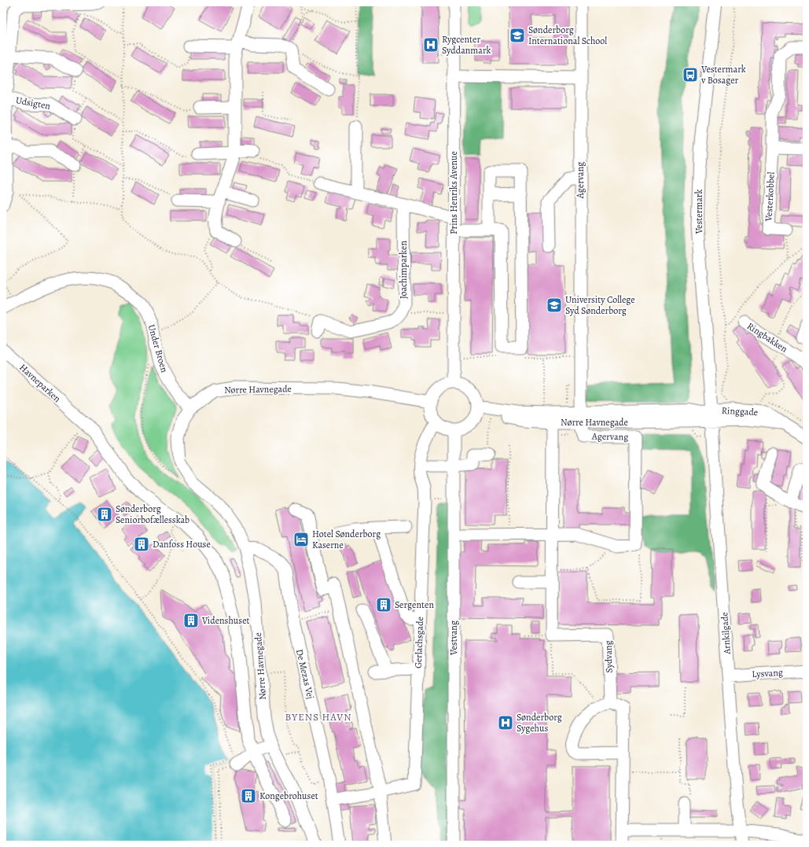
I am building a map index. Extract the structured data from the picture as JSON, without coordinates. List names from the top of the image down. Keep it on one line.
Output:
{"streets":{"street":["Udsigten","Agervang","Prins Henriks Avenue","Vesterkobbel","Vestermark","Joachimparken","Ringbakken","Under Broen","Havneparken","Nørre Havnegade","Ringgade","Arnkilgade","Vestvang","Gerlachsgade","Sydvang","Lysvang","De Mezas Vej"]},"crossings":[["Agervang","Nørre Havnegade"],["Prins Henriks Avenue","Nørre Havnegade"],["Prins Henriks Avenue","Vestvang"],["Prins Henriks Avenue","Gerlachsgade"],["Vestermark","Nørre Havnegade"],["Vestermark","Ringgade"],["Vestermark","Arnkilgade"],["Under Broen","Nørre Havnegade"],["Nørre Havnegade","Ringgade"],["Nørre Havnegade","Arnkilgade"],["Nørre Havnegade","Vestvang"],["Nørre Havnegade","Gerlachsgade"],["Nørre Havnegade","De Mezas Vej"],["Ringgade","Arnkilgade"],["Arnkilgade","Lysvang"],["Vestvang","Gerlachsgade"],["Gerlachsgade","De Mezas Vej"]],"districts":["BYENS HAVN"],"places":{"school or university":["Sønderborg International School","University College Syd Sønderborg"],"hospital":["Rygcenter Syddanmark","Sønderborg Sygehus"],"bus stop":["Vestermark v Bosager"],"building":["Sønderborg Seniorbofællesskab","Danfoss House","Sergenten","Videnshuset","Kongebrohuset"],"hotel":["Hotel Sønderborg Kaserne"]}}
